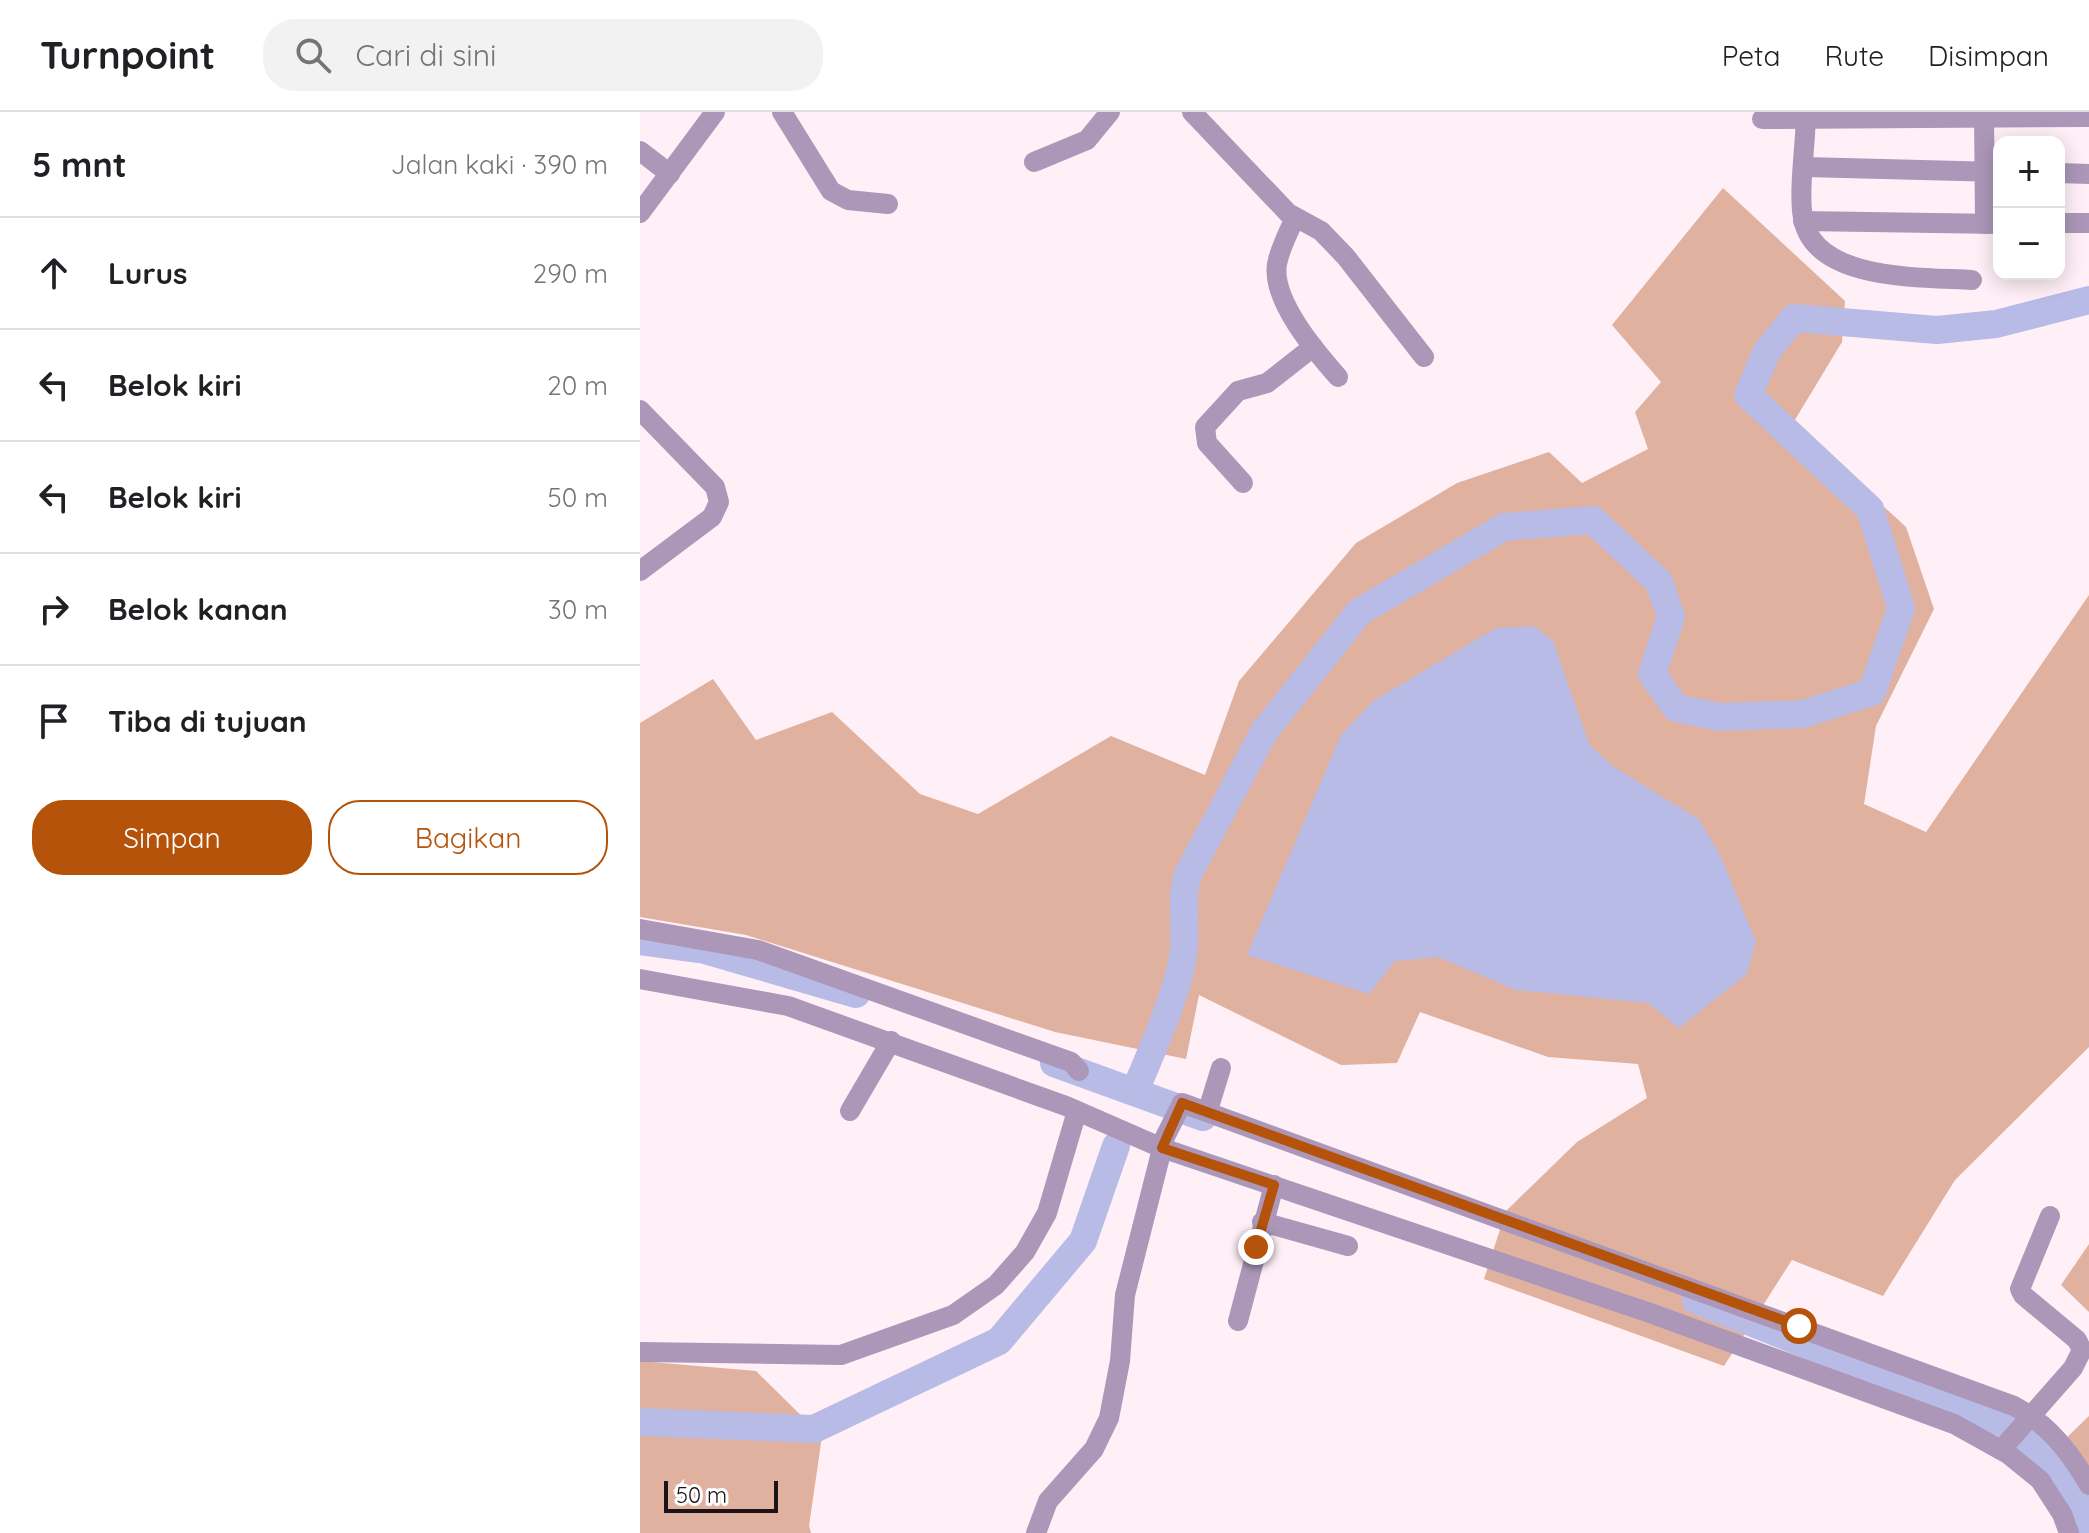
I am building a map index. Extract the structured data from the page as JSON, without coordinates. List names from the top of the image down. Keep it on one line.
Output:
{"scale_bar":"50 m","page":{"header":"Turnpoint","search":"Cari di sini","nav":["Peta","Rute","Disimpan"],"heading":["5 mnt","Jalan kaki · 390 m"],"map_buttons":["+","−"],"list":[["Lurus","290 m"],["Belok kiri","20 m"],["Belok kiri","50 m"],["Belok kanan","30 m"],"Tiba di tujuan"],"buttons":["Simpan","Bagikan"],"scale":"50 m"}}
